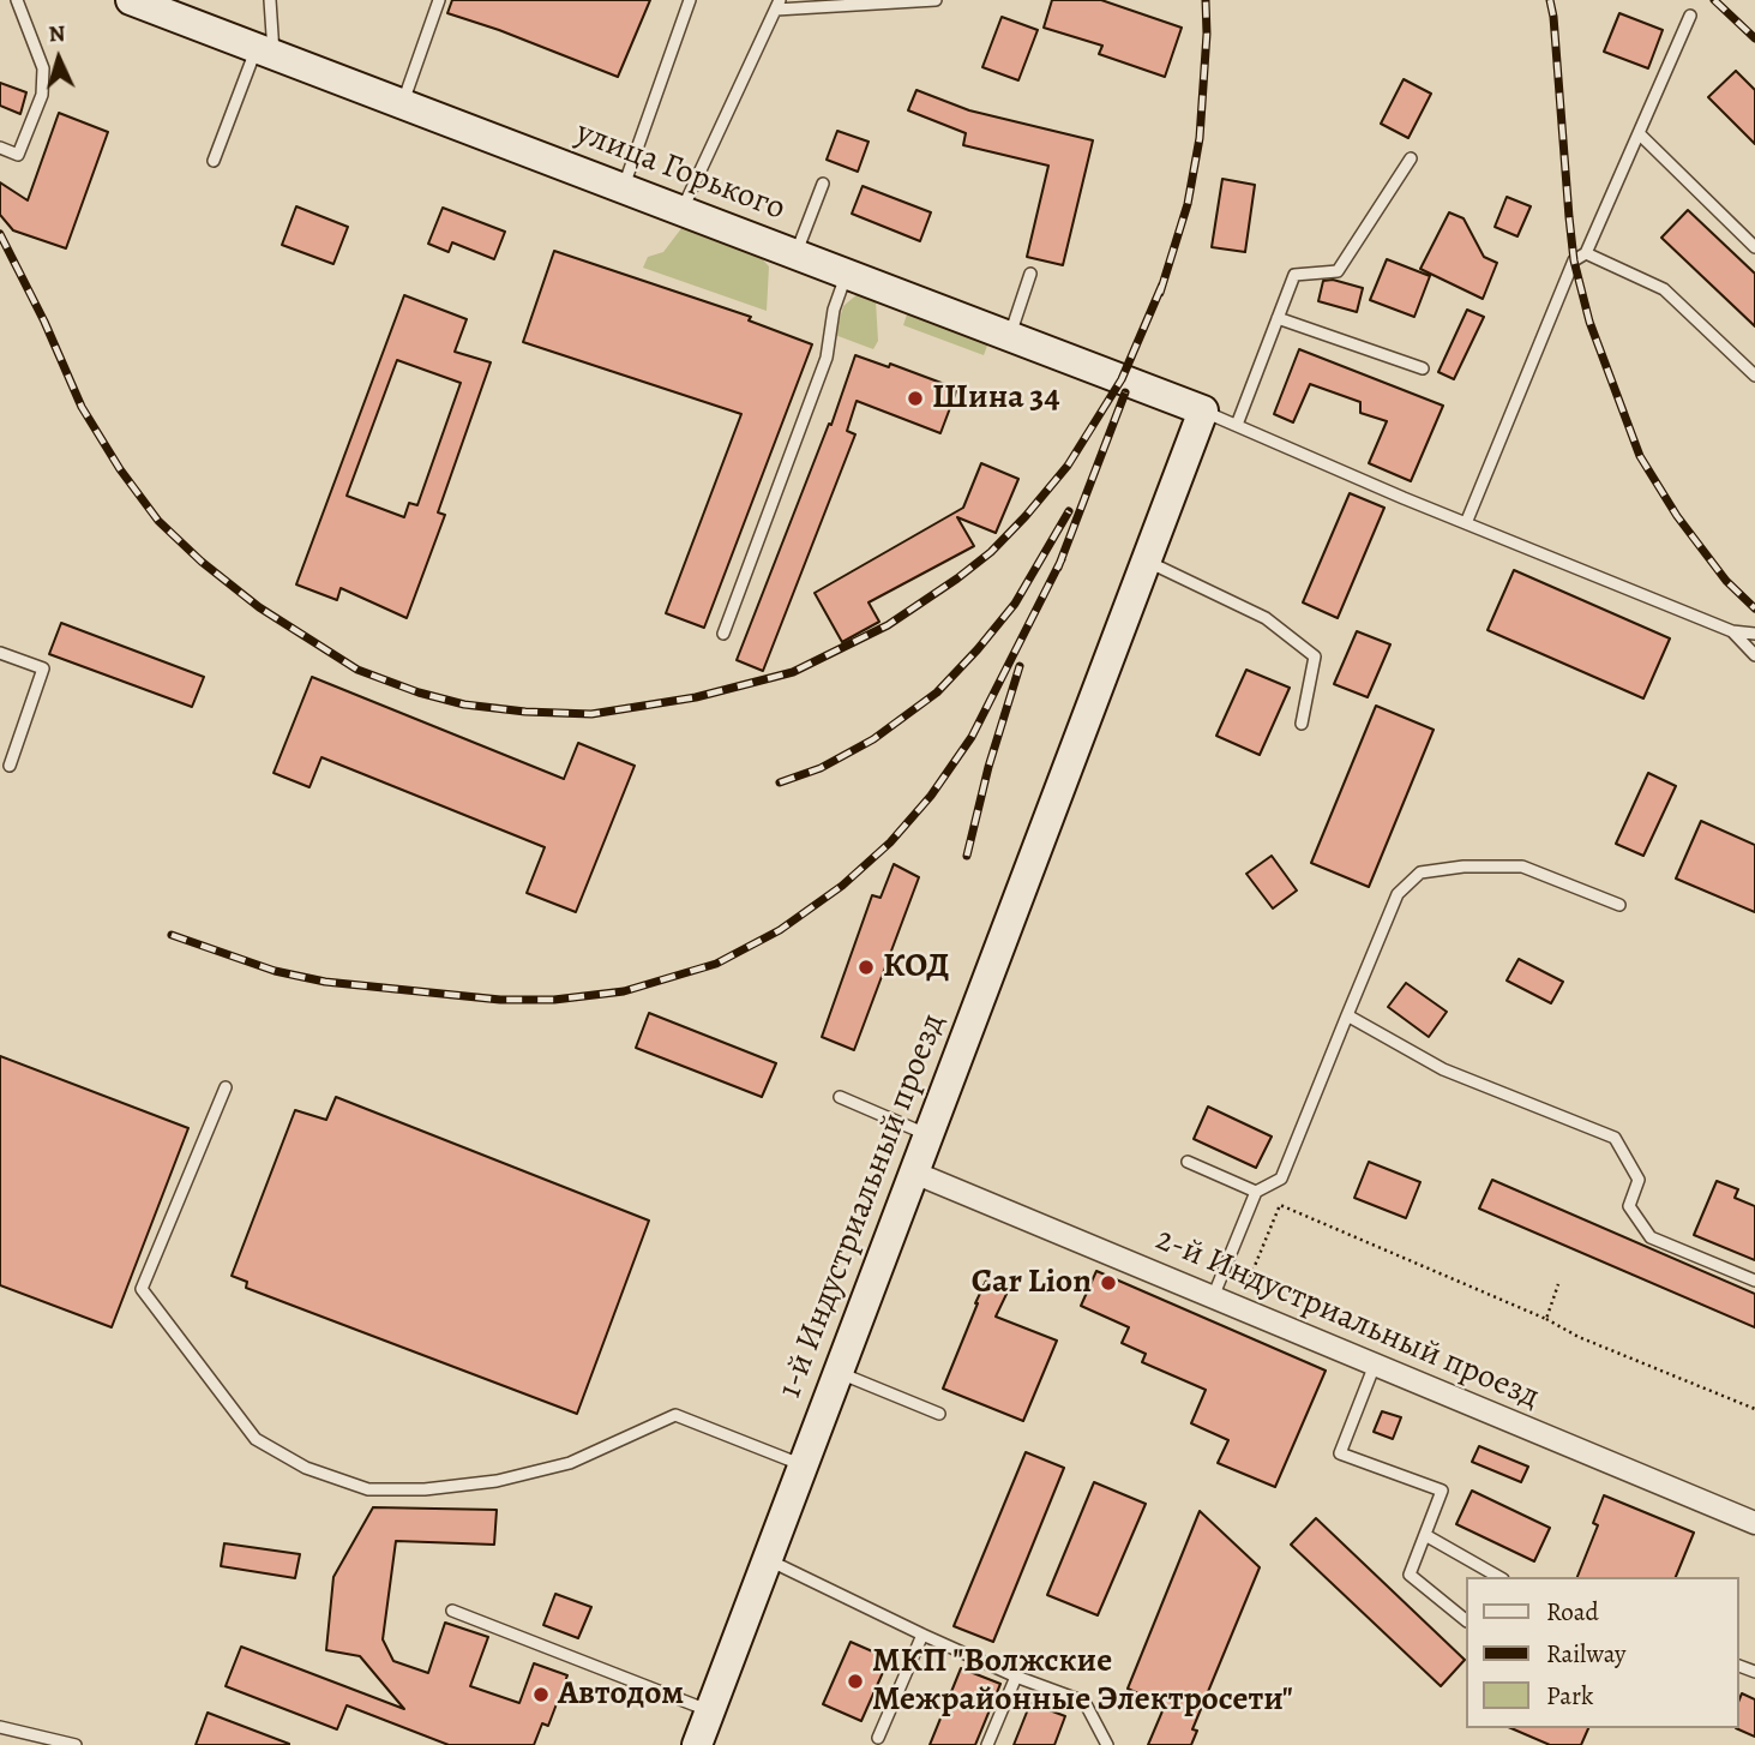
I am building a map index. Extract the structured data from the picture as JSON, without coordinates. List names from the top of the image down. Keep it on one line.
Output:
{"streets":{"street":["улица Горького","1-й Индустриальный проезд","2-й Индустриальный проезд"]},"crossings":[["улица Горького","1-й Индустриальный проезд"],["1-й Индустриальный проезд","2-й Индустриальный проезд"]],"places":["Шина 34","КОД","Car Lion","МКП \"Волжские Межрайонные Электросети\"","Автодом"],"legend":["Road","Railway","Park"],"north":"top"}
